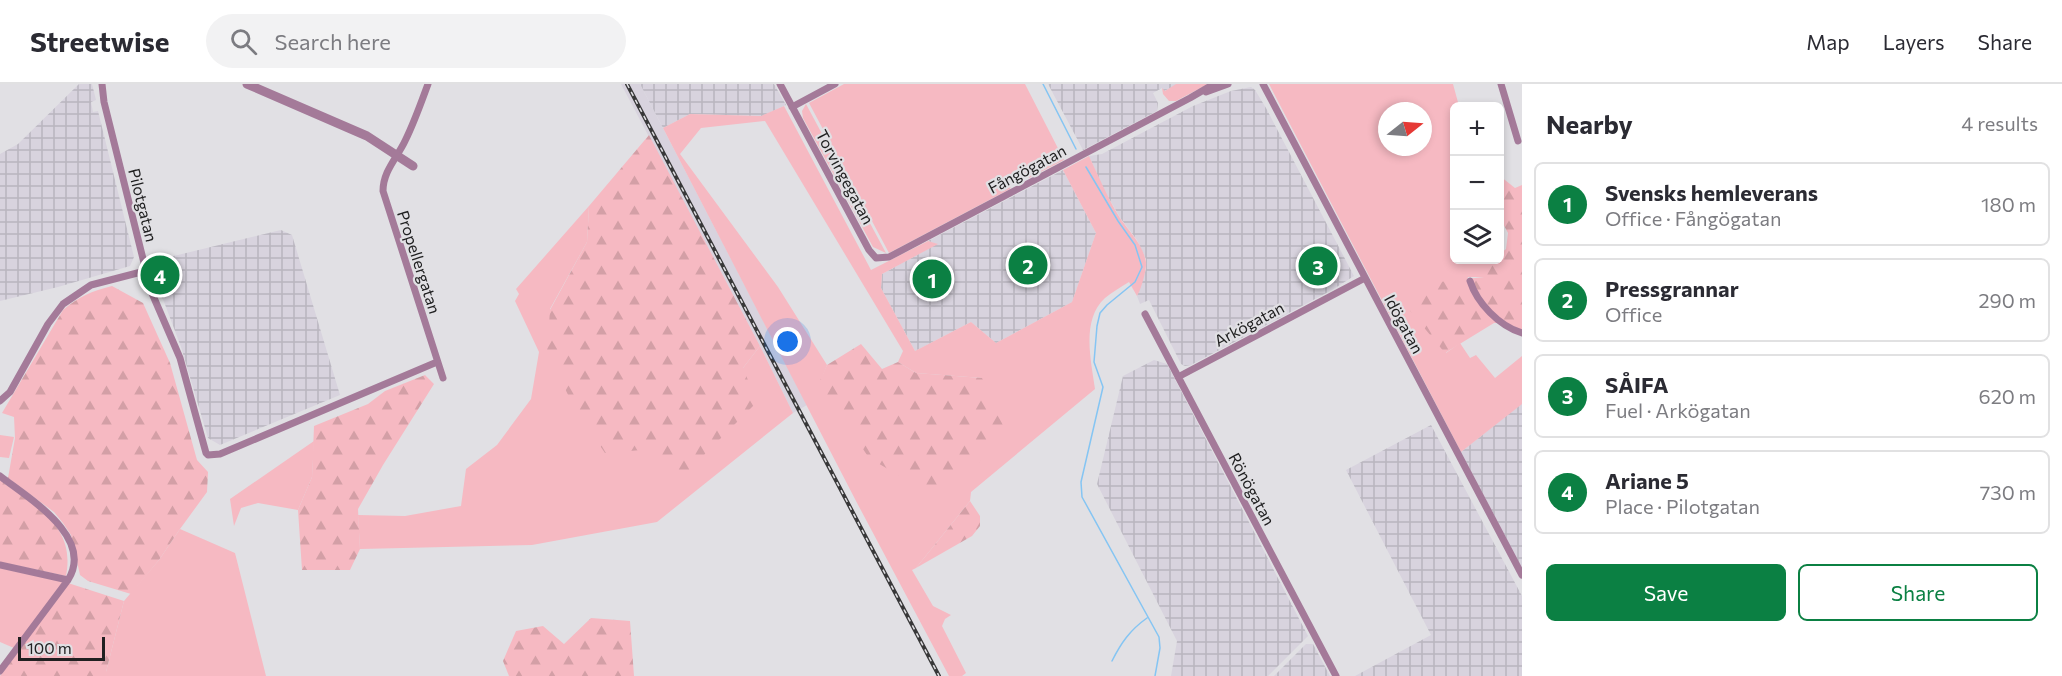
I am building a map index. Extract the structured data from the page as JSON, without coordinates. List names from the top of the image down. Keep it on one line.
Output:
{"streets":{"street":["Fångögatan","Torvingegatan","Pilotgatan","Propellergatan","Arkögatan","Idögatan","Rönögatan"]},"crossings":[["Fångögatan","Torvingegatan"],["Pilotgatan","Propellergatan"],["Arkögatan","Idögatan"],["Arkögatan","Rönögatan"]],"scale_bar":"100 m","north":"right","page":{"header":"Streetwise","search":"Search here","nav":["Map","Layers","Share"],"heading":["Nearby","4 results"],"map_buttons":["+","−"],"list":[{"mark":"1","name":"Svensks hemleverans","note":"Office · Fångögatan","value":"180 m"},{"mark":"2","name":"Pressgrannar","note":"Office","value":"290 m"},{"mark":"3","name":"SÅIFA","note":"Fuel · Arkögatan","value":"620 m"},{"mark":"4","name":"Ariane 5","note":"Place · Pilotgatan","value":"730 m"}],"pins":["2","3","4","1"],"buttons":["Save","Share"],"scale":"100 m"}}
